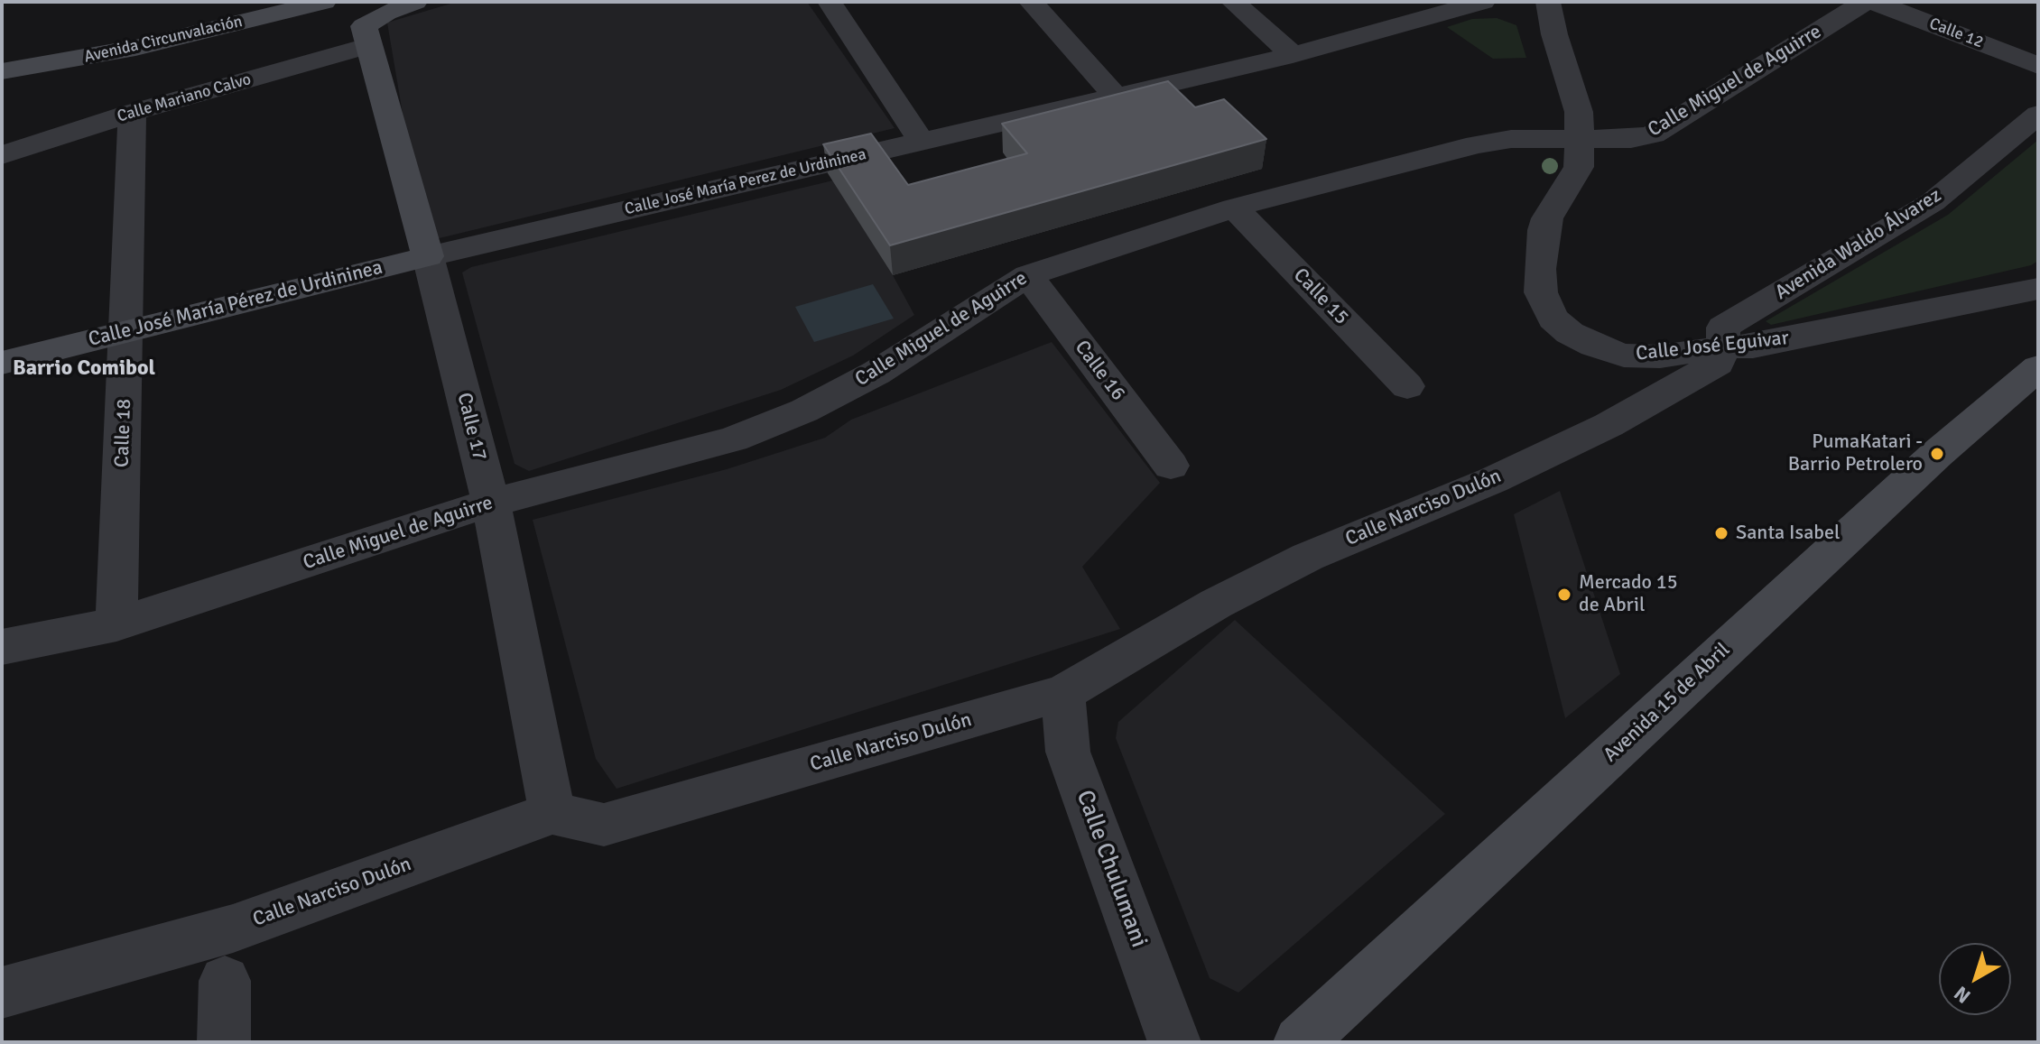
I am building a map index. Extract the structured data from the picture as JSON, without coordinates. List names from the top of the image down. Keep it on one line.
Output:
{"streets":{"main road":["Avenida Circunvalación","Calle José María Pérez de Urdininea","Calle 17","Avenida 15 de Abril"],"street":["Calle 12","Calle Miguel de Aguirre","Calle Mariano Calvo","Calle José María Perez de Urdininea","Avenida Waldo Álvarez","Calle 15","Calle José Eguivar","Calle 16","Calle 18","Calle Narciso Dulón","Calle Chulumani"]},"crossings":[["Calle Miguel de Aguirre","Calle 15"],["Calle Miguel de Aguirre","Calle José Eguivar"],["Calle Miguel de Aguirre","Calle 16"],["Calle Miguel de Aguirre","Calle 17"],["Calle Miguel de Aguirre","Calle 18"],["Calle Mariano Calvo","Calle 17"],["Calle Mariano Calvo","Calle 18"],["Calle José María Perez de Urdininea","Calle José María Pérez de Urdininea"],["Calle José María Perez de Urdininea","Calle 17"],["Avenida Waldo Álvarez","Calle José Eguivar"],["Avenida Waldo Álvarez","Calle Narciso Dulón"],["Calle José María Pérez de Urdininea","Calle 17"],["Calle José María Pérez de Urdininea","Calle 18"],["Calle José Eguivar","Calle Narciso Dulón"],["Calle 17","Calle Narciso Dulón"],["Calle Narciso Dulón","Calle Chulumani"]],"districts":["Barrio Comibol"],"places":["PumaKatari - Barrio Petrolero","Santa Isabel","Mercado 15 de Abril"],"north":"bottom left"}
